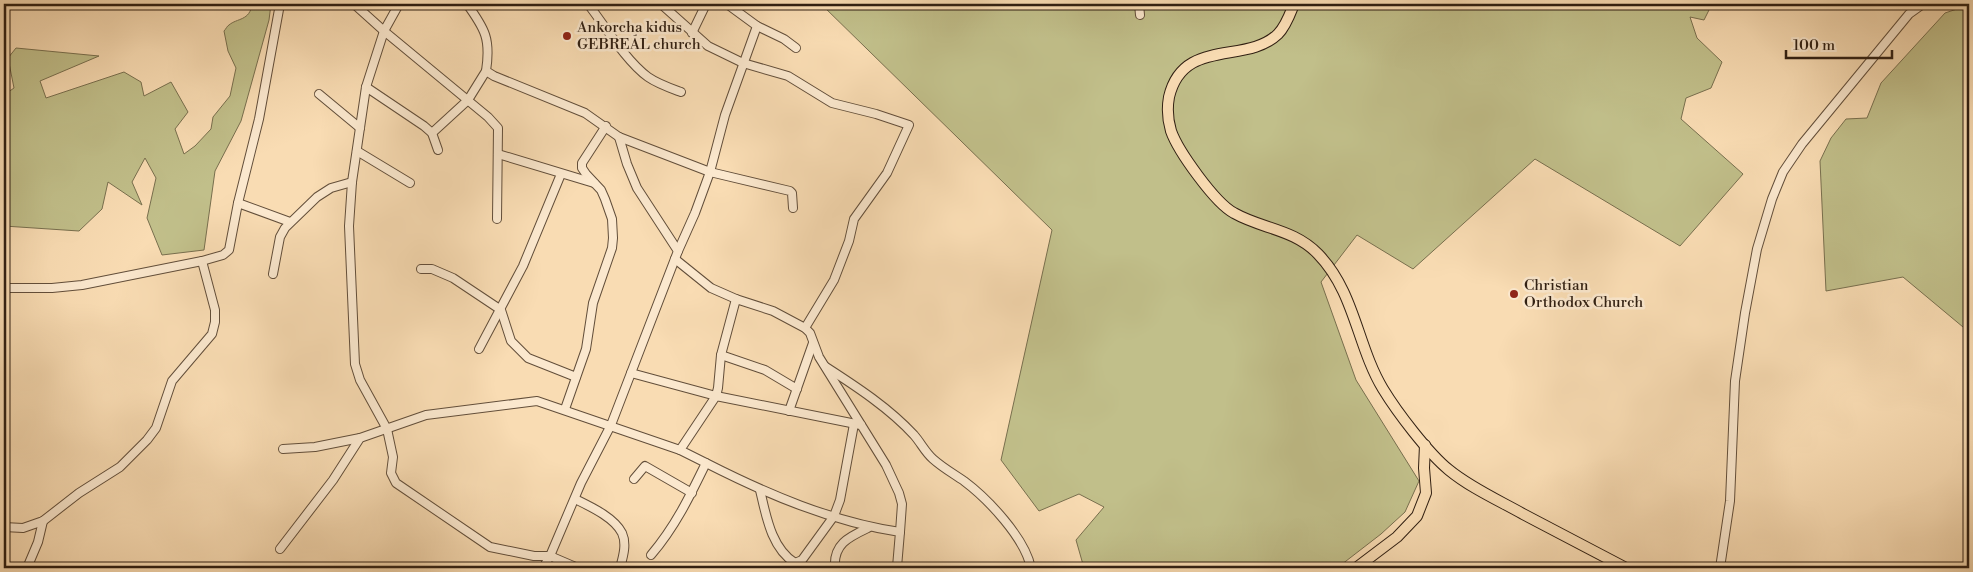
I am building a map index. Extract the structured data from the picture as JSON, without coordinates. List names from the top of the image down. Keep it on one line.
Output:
{"places":["Ankorcha kidus GEBREÁL church","Christian Orthodox Church"],"scale_bar":"100 m"}
